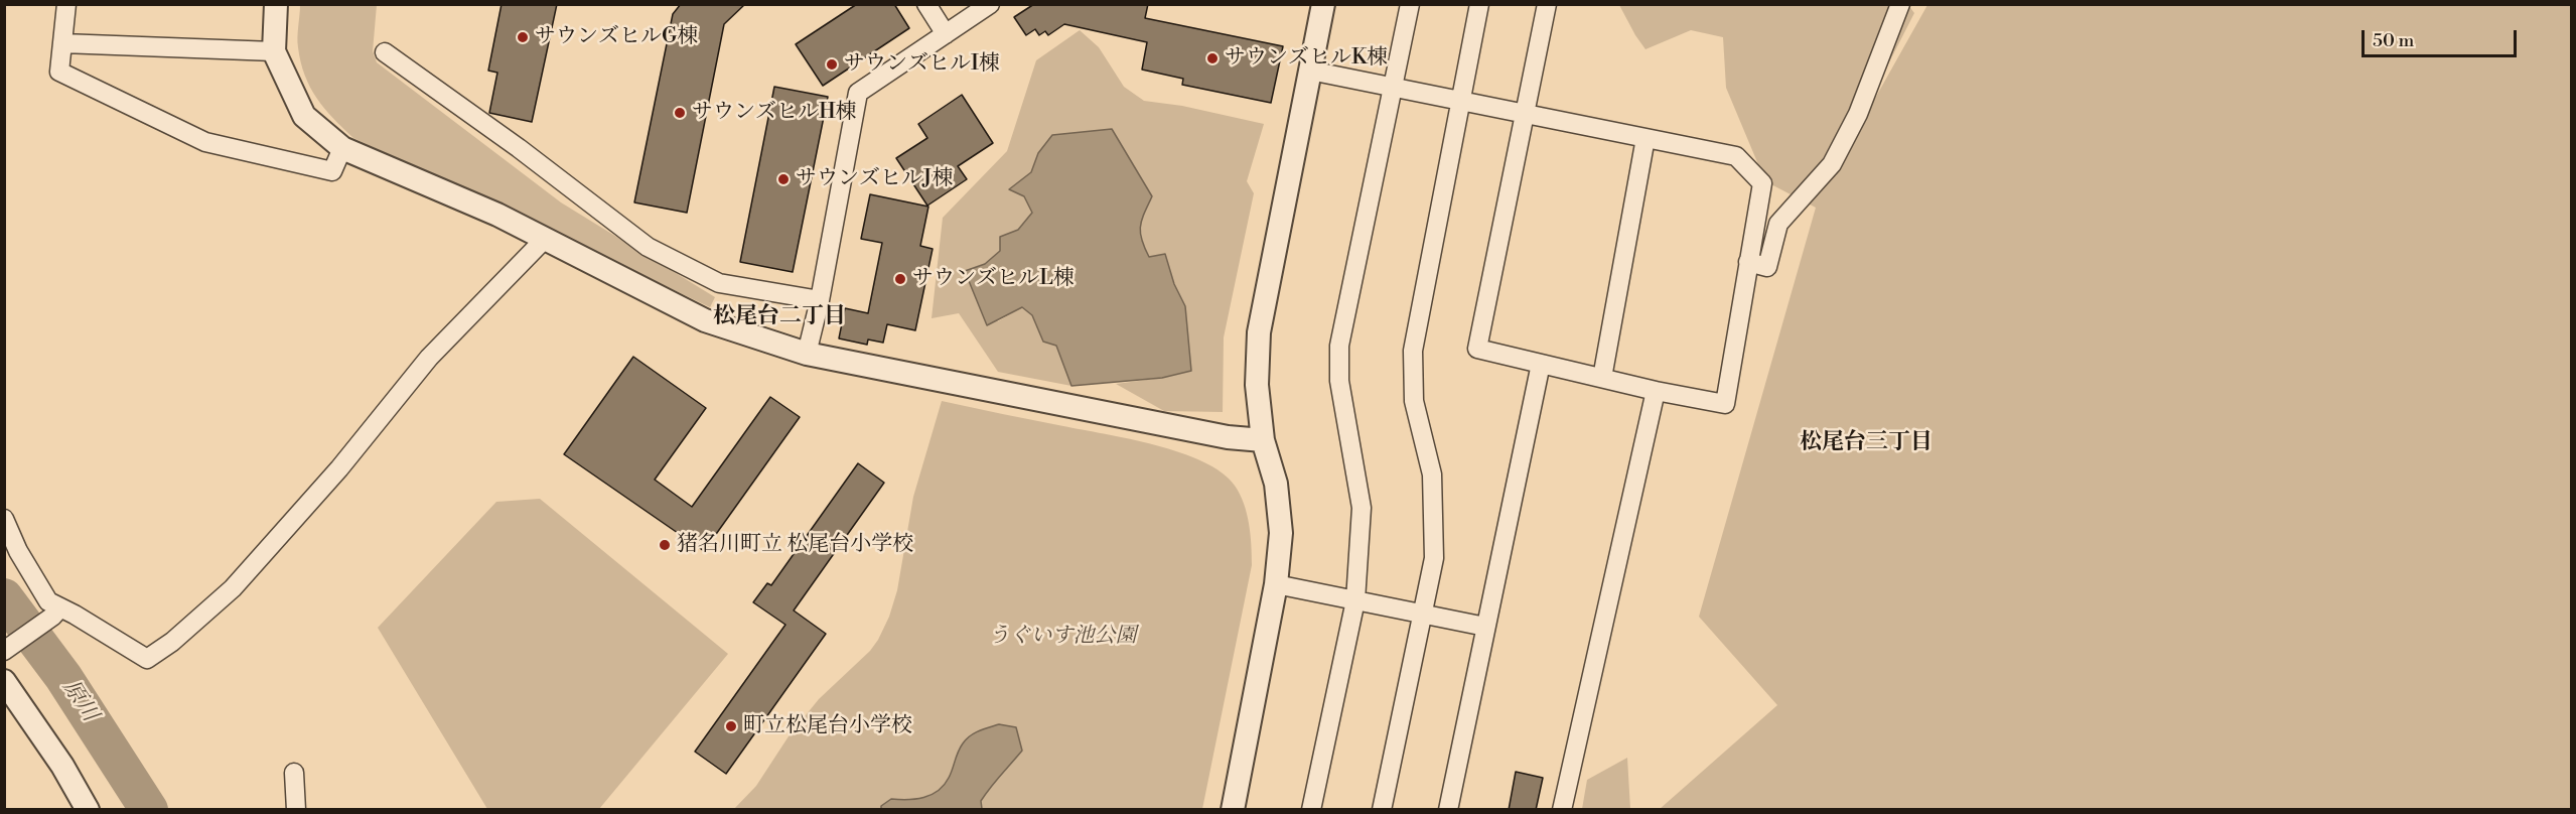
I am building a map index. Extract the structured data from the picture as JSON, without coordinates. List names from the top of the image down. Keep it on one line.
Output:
{"districts":["松尾台二丁目","松尾台三丁目"],"water":["原川"],"parks":["うぐいす池公園"],"places":["サウンズヒルG棟","サウンズヒルK棟","サウンズヒルI棟","サウンズヒルH棟","サウンズヒルJ棟","サウンズヒルL棟","猪名川町立 松尾台小学校","町立松尾台小学校"],"scale_bar":"50 m"}
